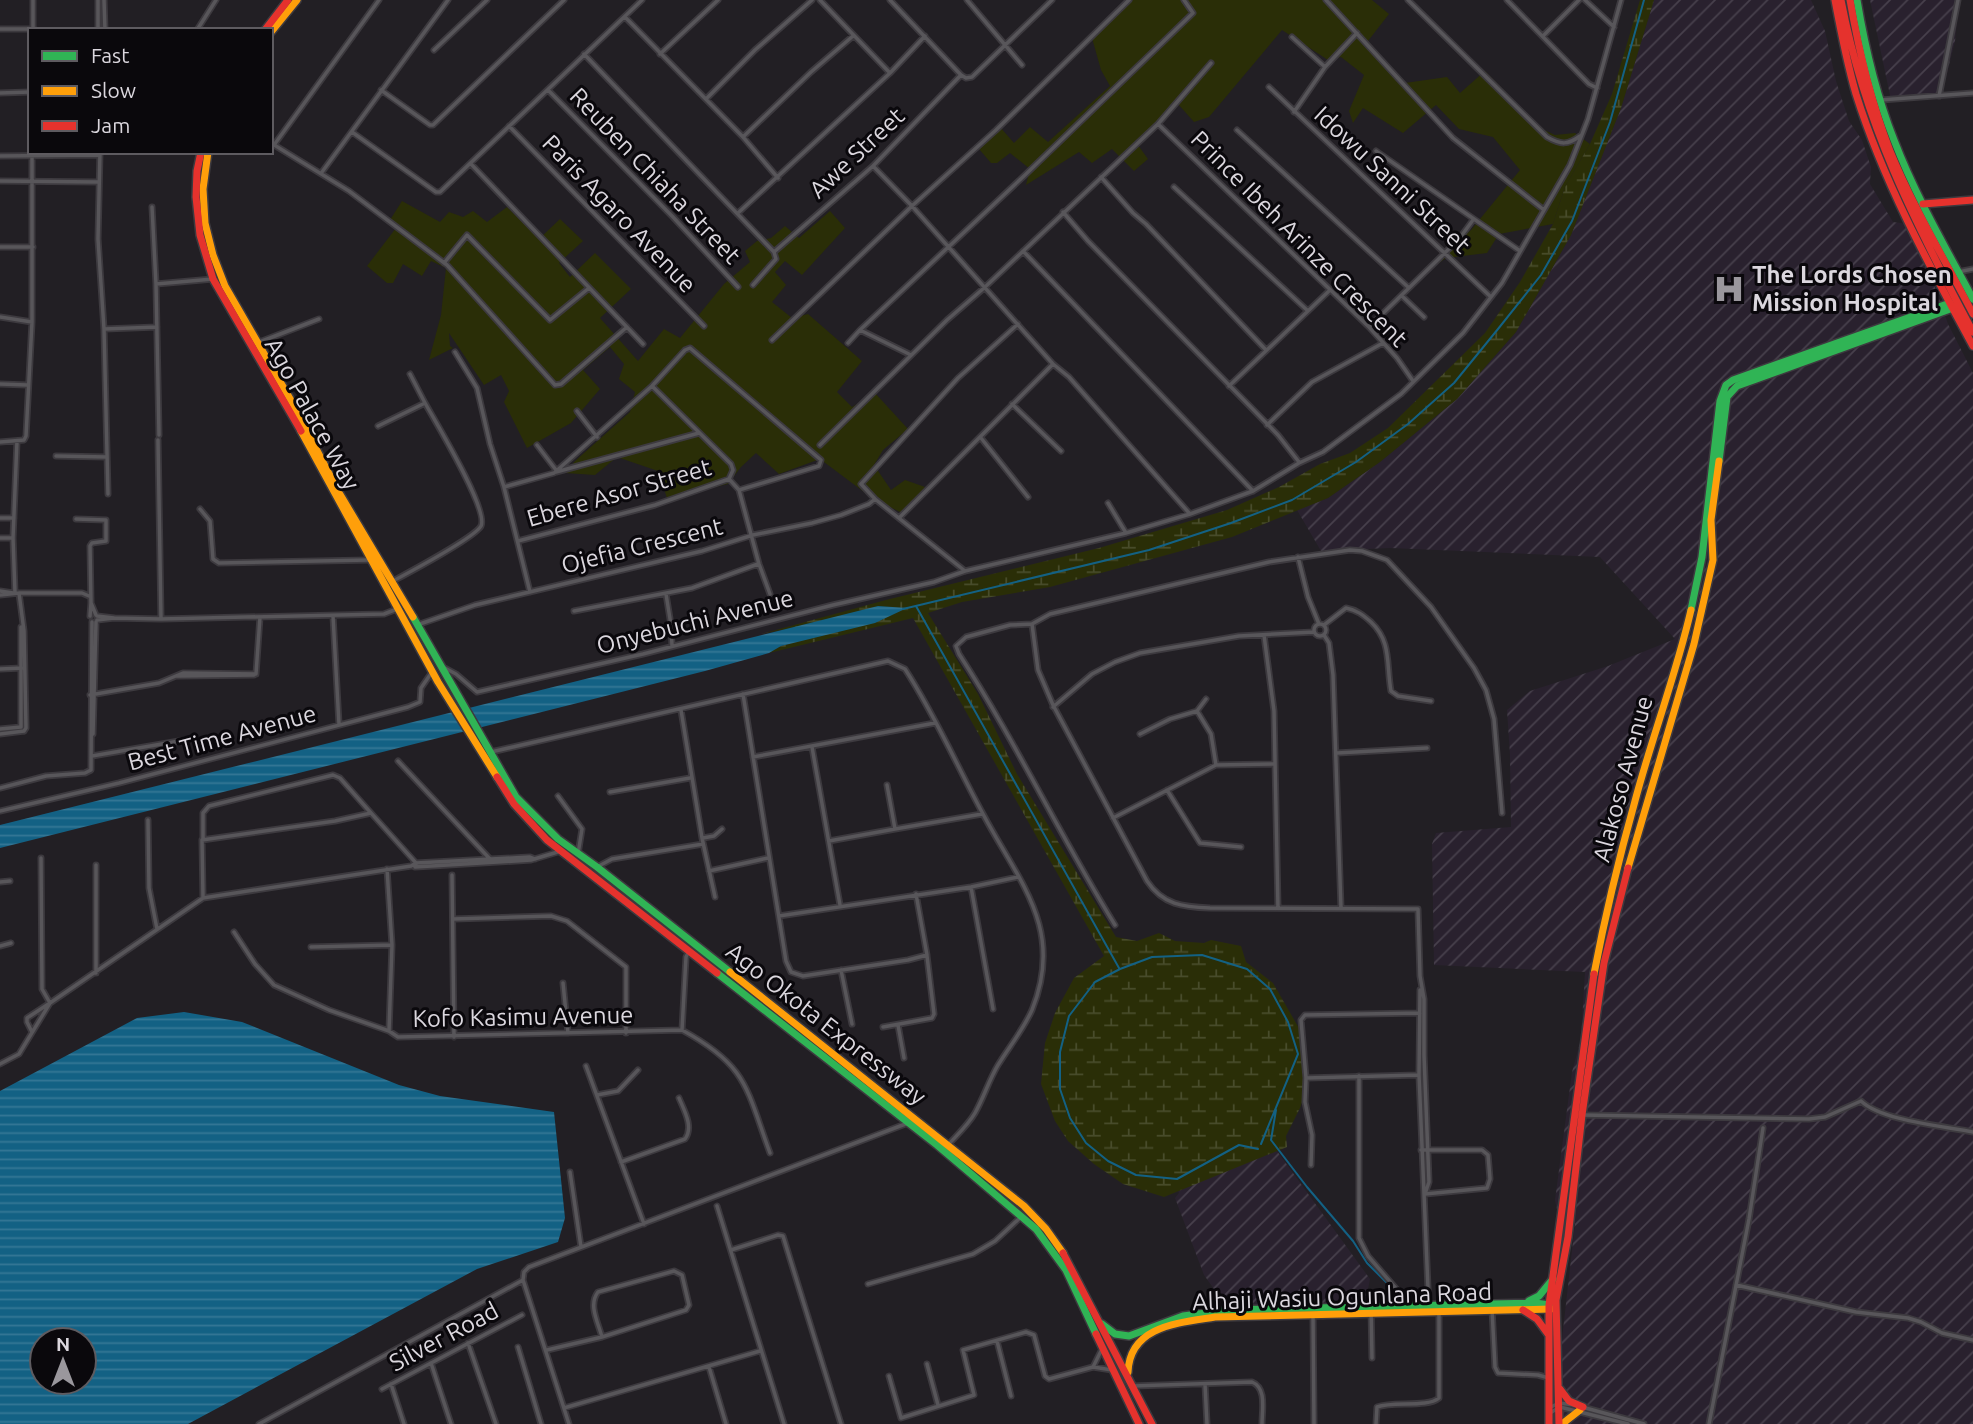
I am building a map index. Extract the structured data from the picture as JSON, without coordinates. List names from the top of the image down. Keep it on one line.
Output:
{"streets":{"main road":["Ago Palace Way","Alakoso Avenue","Ago Okota Expressway","Alhaji Wasiu Ogunlana Road"],"street":["Awe Street","Reuben Chiaha Street","Idowu Sanni Street","Paris Agaro Avenue","Prince Ibeh Arinze Crescent","Ebere Asor Street","Ojefia Crescent","Onyebuchi Avenue","Best Time Avenue","Kofo Kasimu Avenue","Silver Road"]},"crossings":[["Idowu Sanni Street","Onyebuchi Avenue"],["Prince Ibeh Arinze Crescent","Onyebuchi Avenue"],["Ago Palace Way","Ojefia Crescent"],["Ago Palace Way","Onyebuchi Avenue"],["Ago Palace Way","Best Time Avenue"],["Ago Palace Way","Ago Okota Expressway"],["Alakoso Avenue","Alhaji Wasiu Ogunlana Road"],["Ago Okota Expressway","Alhaji Wasiu Ogunlana Road"]],"places":{"hospital":["The Lords Chosen Mission Hospital"]},"legend":["Fast","Slow","Jam"],"north":"top"}
